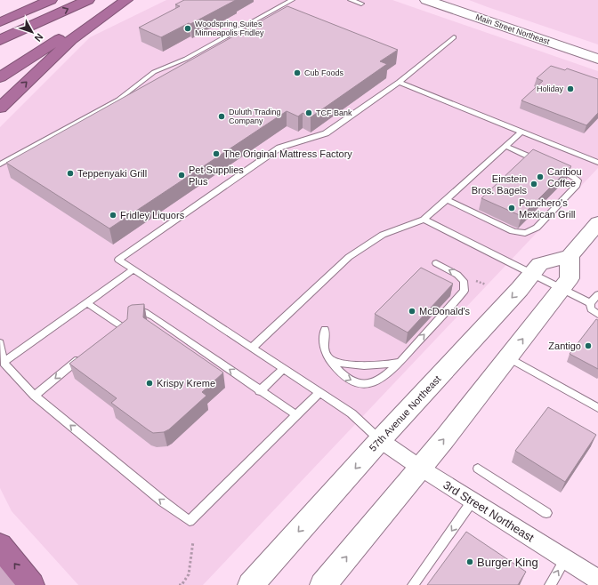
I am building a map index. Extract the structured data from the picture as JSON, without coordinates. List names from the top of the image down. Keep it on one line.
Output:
{"streets":{"street":["Main Street Northeast","57th Avenue Northeast","3rd Street Northeast"]},"crossings":[["57th Avenue Northeast","3rd Street Northeast"]],"places":["Woodspring Suites Minneapolis Fridley","Cub Foods","Holiday","TCF Bank","Duluth Trading Company","The Original Mattress Factory","Teppenyaki Grill","Pet Supplies Plus","Caribou Coffee","Einstein Bros. Bagels","Panchero's Mexican Grill","Fridley Liquors","McDonald's","Zantigo","Krispy Kreme","Burger King"],"north":"bottom right"}
